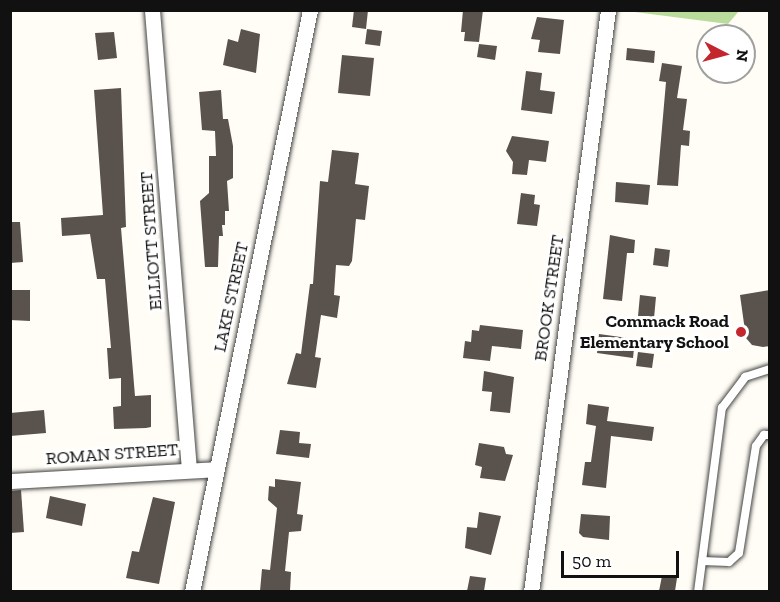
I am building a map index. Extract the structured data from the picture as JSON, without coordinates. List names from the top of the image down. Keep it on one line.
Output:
{"streets":{"street":["ELLIOTT STREET","LAKE STREET","BROOK STREET","ROMAN STREET"]},"crossings":[["ELLIOTT STREET","ROMAN STREET"],["LAKE STREET","ROMAN STREET"]],"places":["Commack Road Elementary School"],"scale_bar":"50 m","north":"right"}
